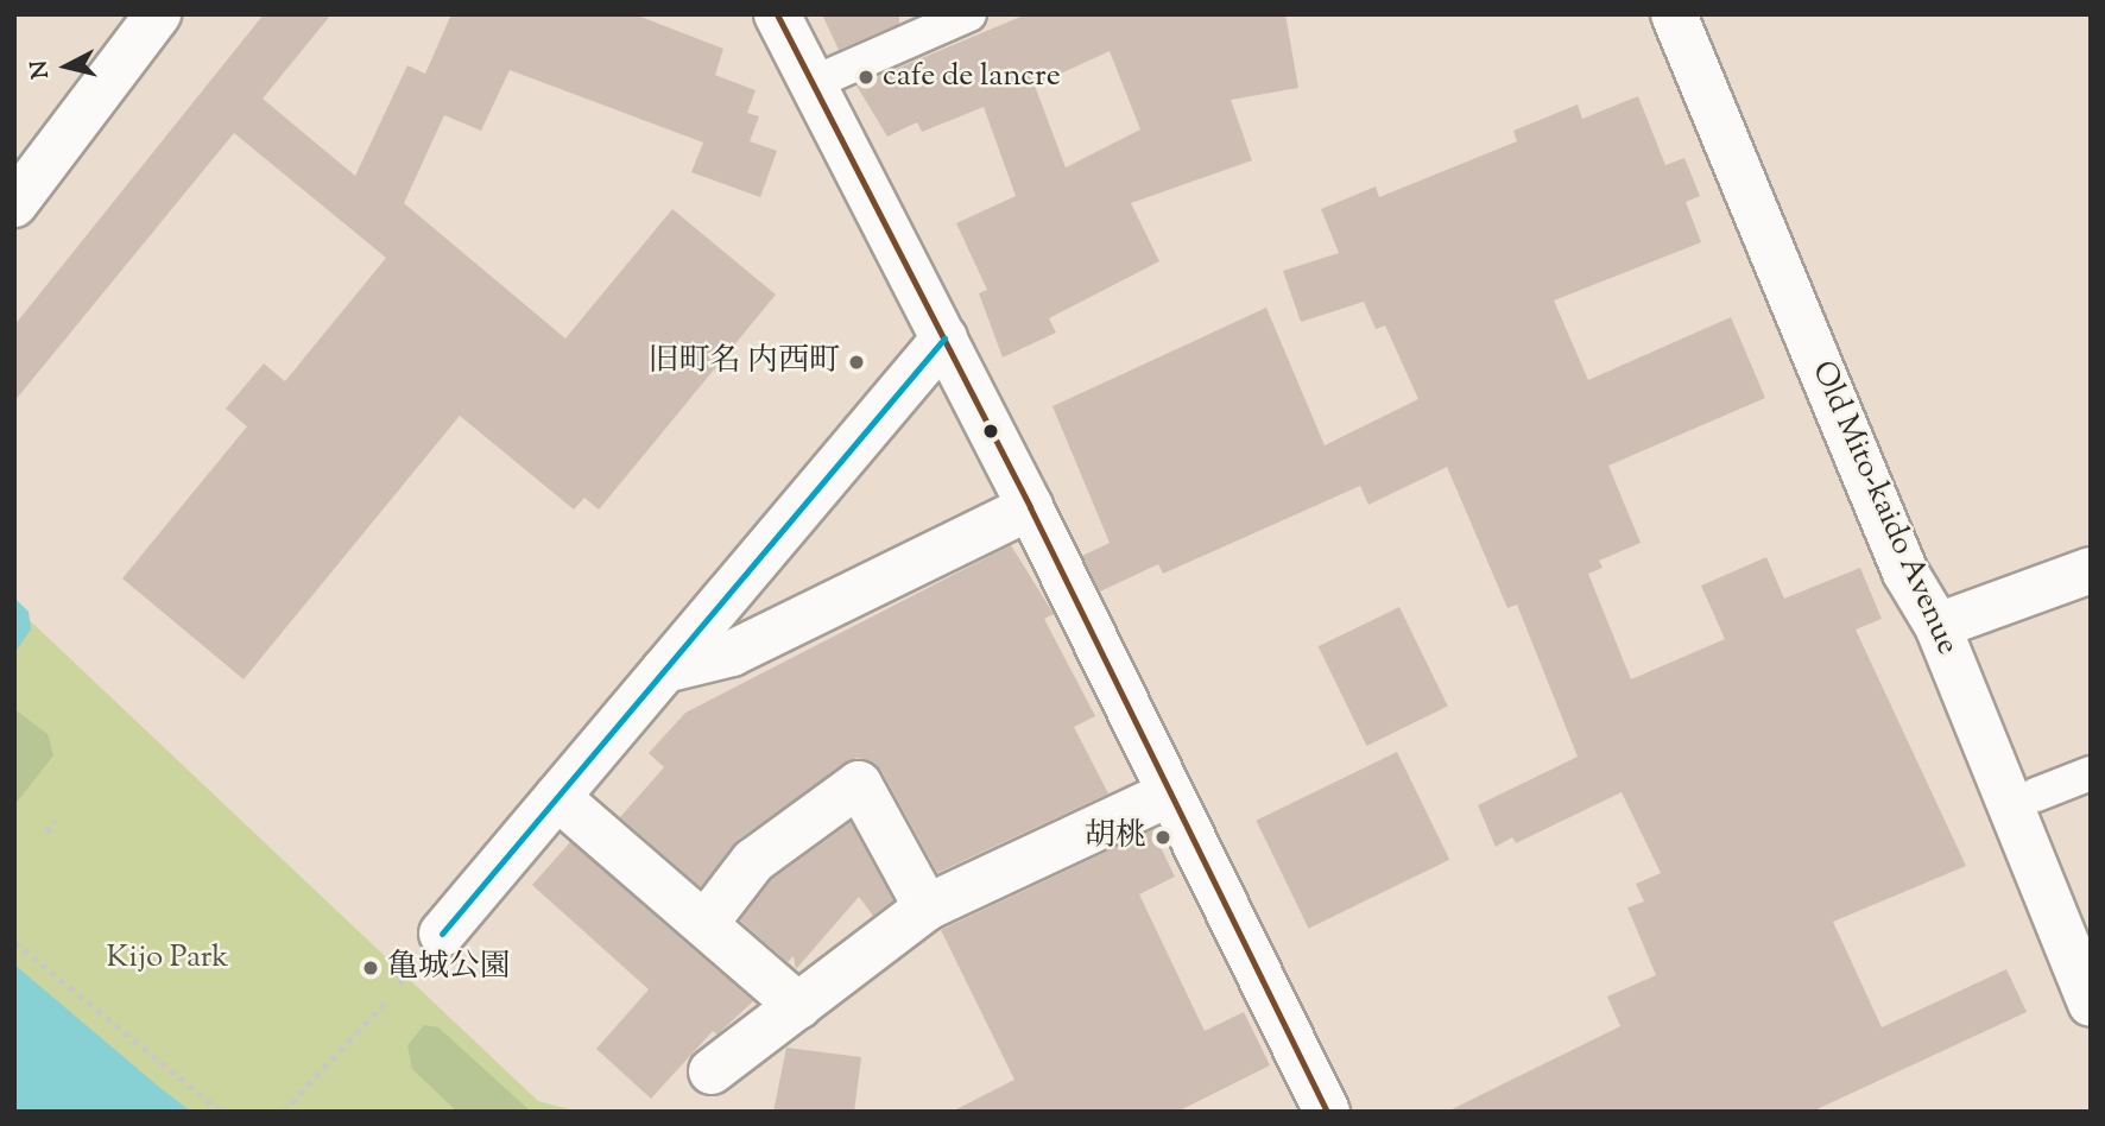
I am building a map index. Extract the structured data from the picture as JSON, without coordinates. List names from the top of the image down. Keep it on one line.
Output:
{"streets":{"street":["Old Mito-kaido Avenue"]},"parks":["Kijo Park"],"places":["cafe de lancre","旧町名 内西町","胡桃","亀城公園"],"north":"left"}
